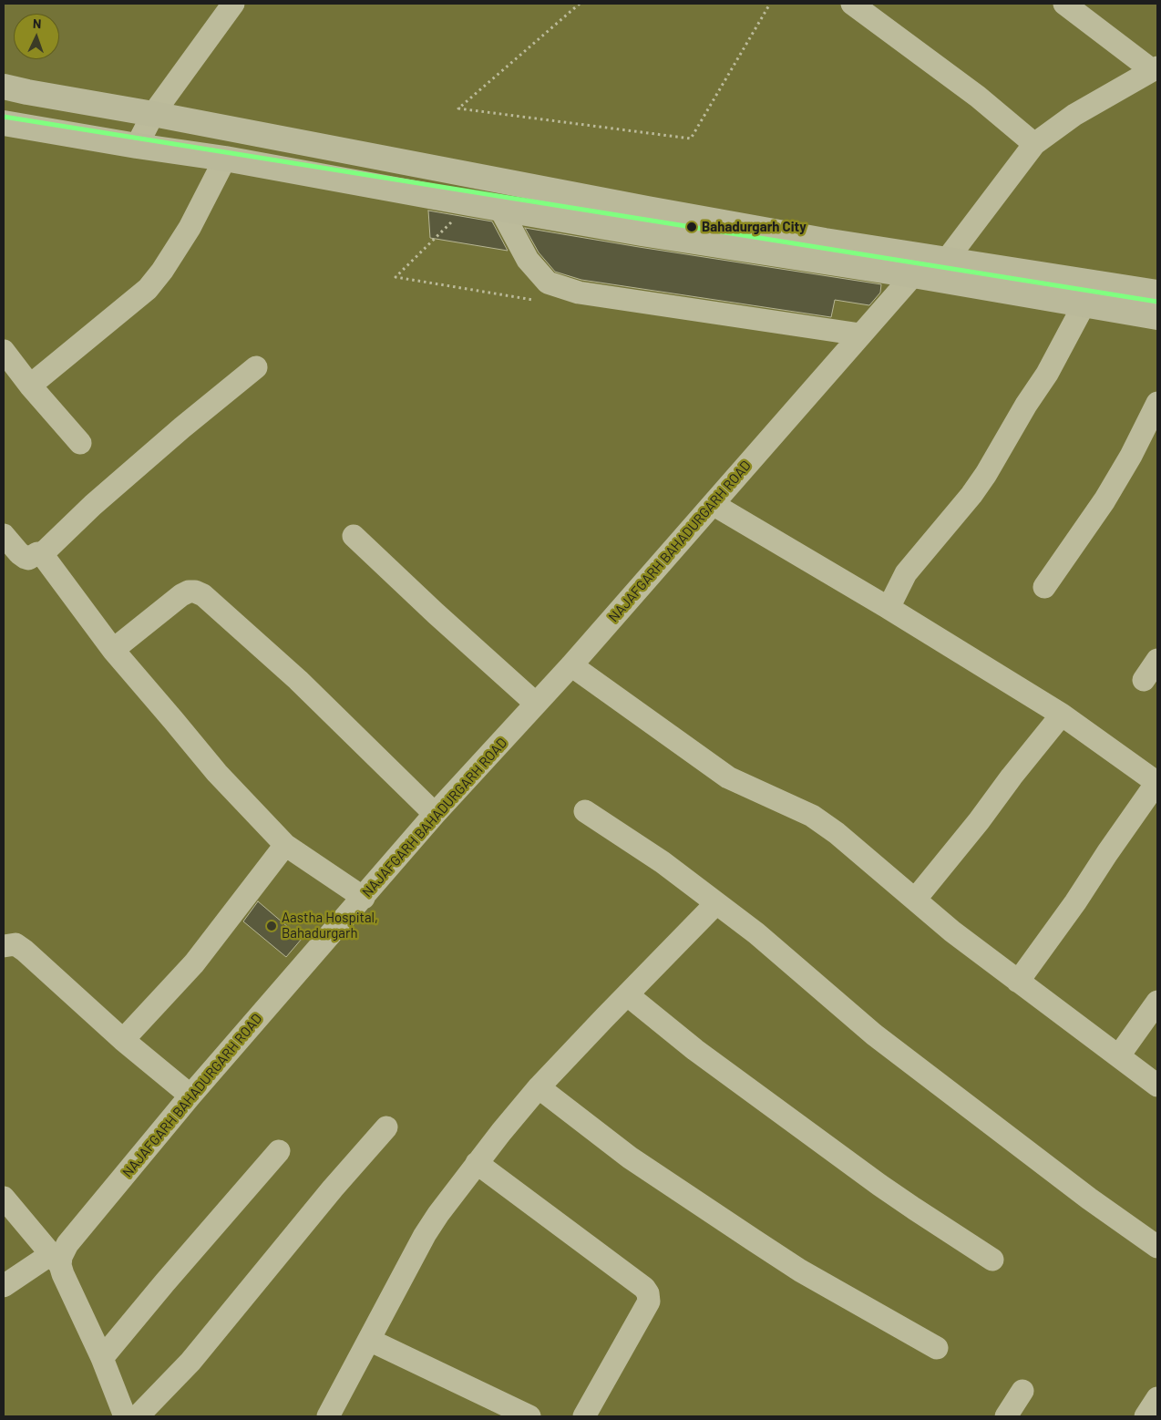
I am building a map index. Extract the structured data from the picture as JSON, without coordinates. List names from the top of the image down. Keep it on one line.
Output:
{"streets":{"street":["NAJAFGARH BAHADURGARH ROAD"]},"places":["Bahadurgarh City","Aastha Hospital, Bahadurgarh"],"north":"top"}
